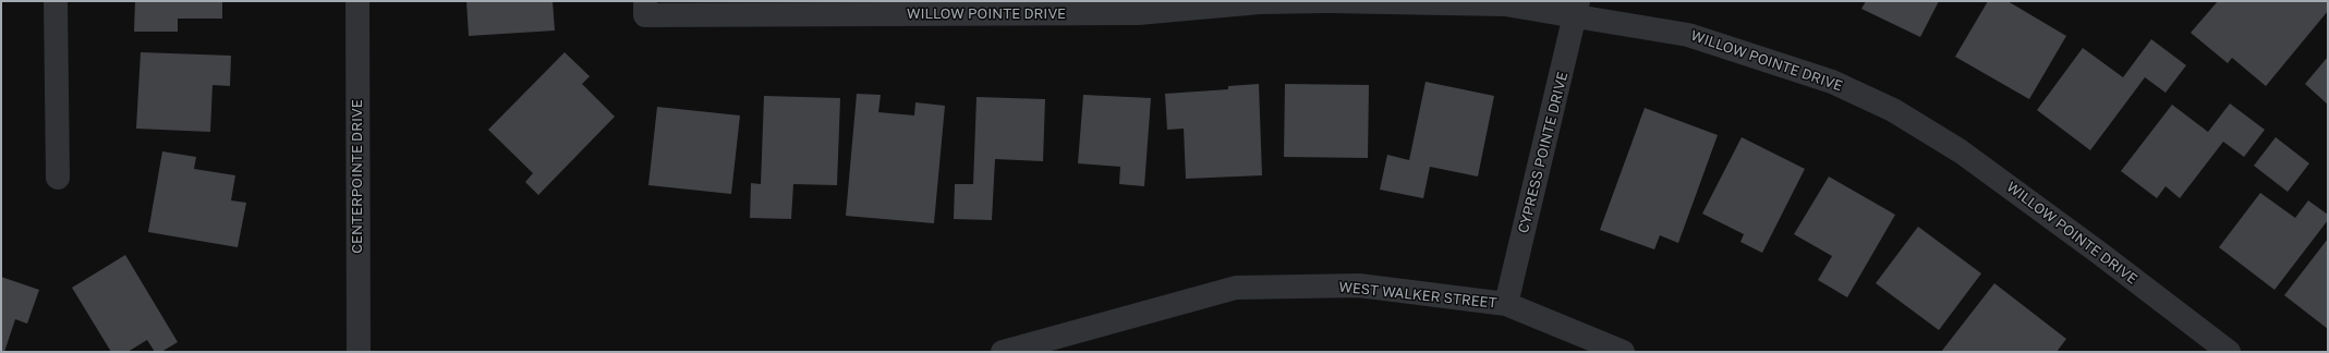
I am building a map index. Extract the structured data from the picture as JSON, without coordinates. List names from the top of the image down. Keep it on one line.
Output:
{"streets":{"street":["WILLOW POINTE DRIVE","CYPRESS POINTE DRIVE","CENTERPOINTE DRIVE","WEST WALKER STREET"]},"crossings":[["WILLOW POINTE DRIVE","CYPRESS POINTE DRIVE"],["CYPRESS POINTE DRIVE","WEST WALKER STREET"]]}
